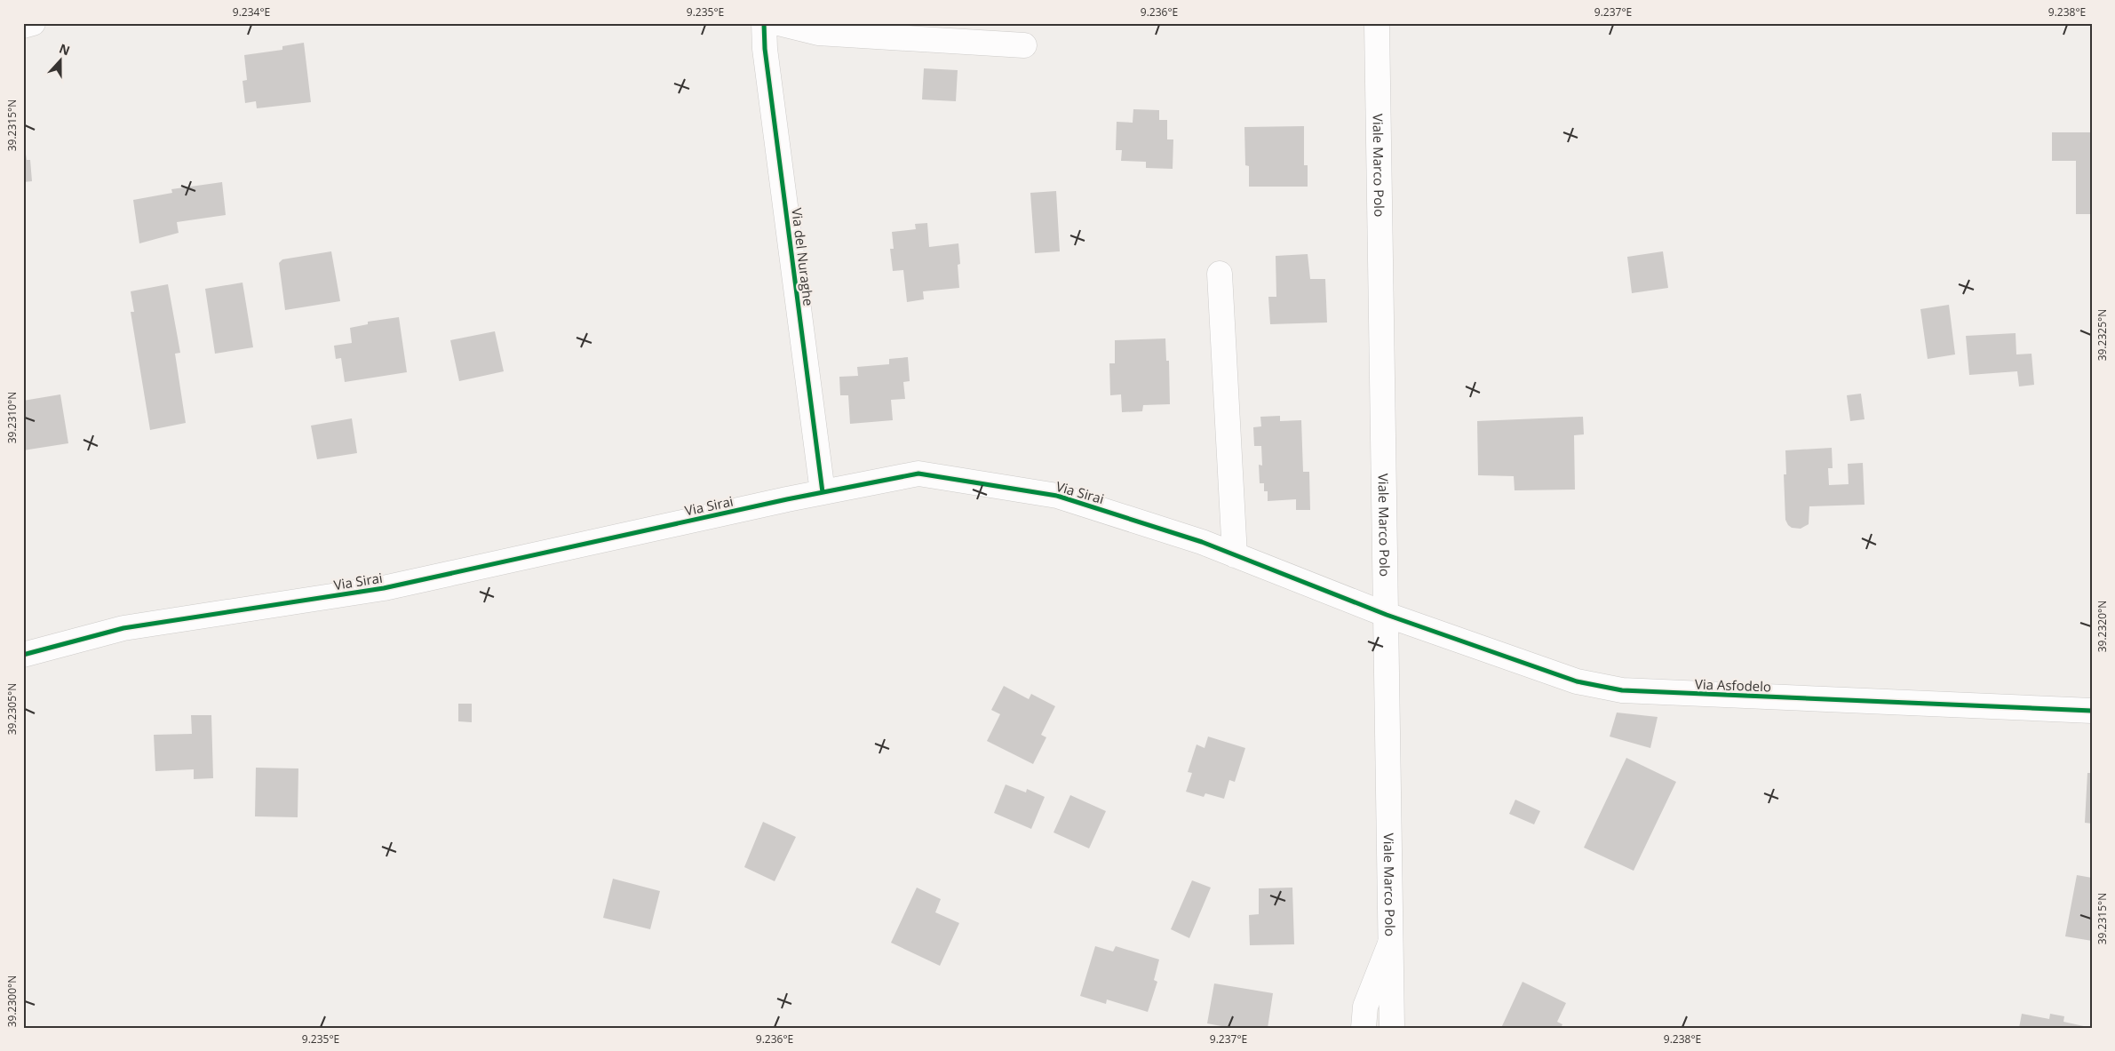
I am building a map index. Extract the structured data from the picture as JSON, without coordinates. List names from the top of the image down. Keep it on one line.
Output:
{"streets":{"street":["Viale Marco Polo","Via del Nuraghe","Via Sirai","Via Asfodelo"]},"crossings":[["Viale Marco Polo","Via Sirai"],["Viale Marco Polo","Via Asfodelo"],["Via del Nuraghe","Via Sirai"],["Via Sirai","Via Asfodelo"]],"north":"top","coordinates":["9.234°E","9.235°E","9.236°E","9.237°E","9.238°E","39.2315°N","39.2325°N","39.2310°N","39.2320°N","39.2305°N","39.2300°N"]}
